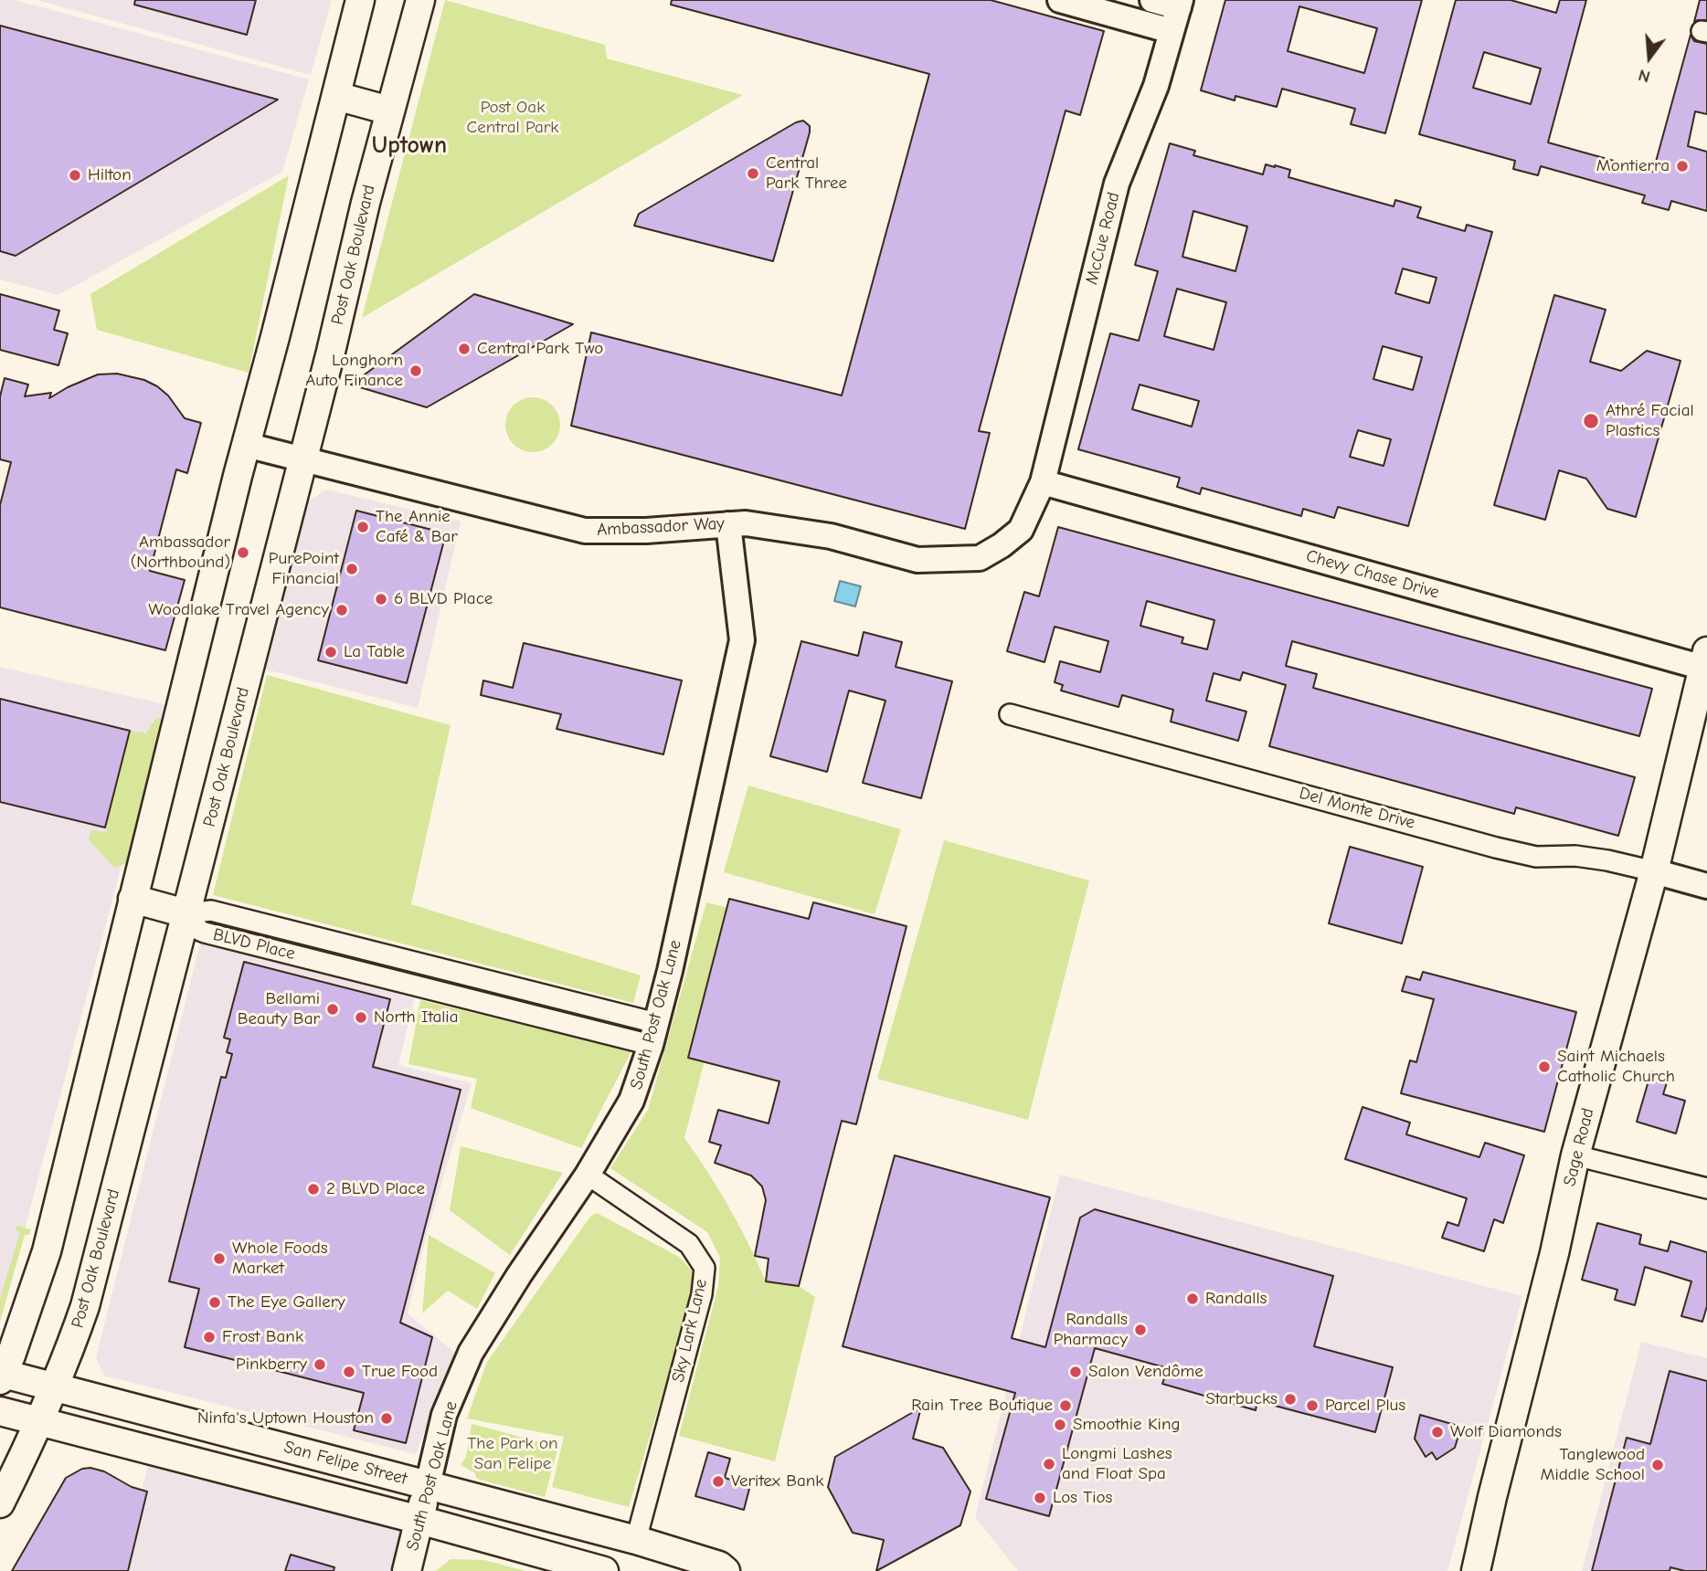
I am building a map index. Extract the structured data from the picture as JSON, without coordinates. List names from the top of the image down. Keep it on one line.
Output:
{"streets":{"main road":["Post Oak Boulevard","South Post Oak Lane","Sage Road","San Felipe Street"],"street":["McCue Road","Ambassador Way","Chevy Chase Drive","Del Monte Drive","BLVD Place","Sky Lark Lane"]},"crossings":[["McCue Road","Ambassador Way"],["McCue Road","Chevy Chase Drive"],["Post Oak Boulevard","Ambassador Way"],["Post Oak Boulevard","BLVD Place"],["Post Oak Boulevard","San Felipe Street"],["Ambassador Way","Chevy Chase Drive"],["Ambassador Way","South Post Oak Lane"],["Chevy Chase Drive","Sage Road"],["Del Monte Drive","Sage Road"],["BLVD Place","South Post Oak Lane"],["South Post Oak Lane","Sky Lark Lane"],["South Post Oak Lane","San Felipe Street"],["Sky Lark Lane","San Felipe Street"]],"districts":["Uptown"],"parks":["Post Oak Central Park","The Park on San Felipe"],"places":["Montierra","Central Park Three","Hilton","Central Park Two","Longhorn Auto Finance","Athré Facial Plastics","The Annie Café & Bar","Ambassador (Northbound)","PurePoint Financial","6 BLVD Place","Woodlake Travel Agency","La Table","Bellami Beauty Bar","North Italia","Saint Michaels Catholic Church","2 BLVD Place","Whole Foods Market","Randalls","The Eye Gallery","Randalls Pharmacy","Frost Bank","Pinkberry","True Food","Salon Vendôme","Starbucks","Rain Tree Boutique","Parcel Plus","Ninfa's Uptown Houston","Smoothie King","Wolf Diamonds","Longmi Lashes and Float Spa","Tanglewood Middle School","Veritex Bank","Los Tios"],"north":"bottom"}
